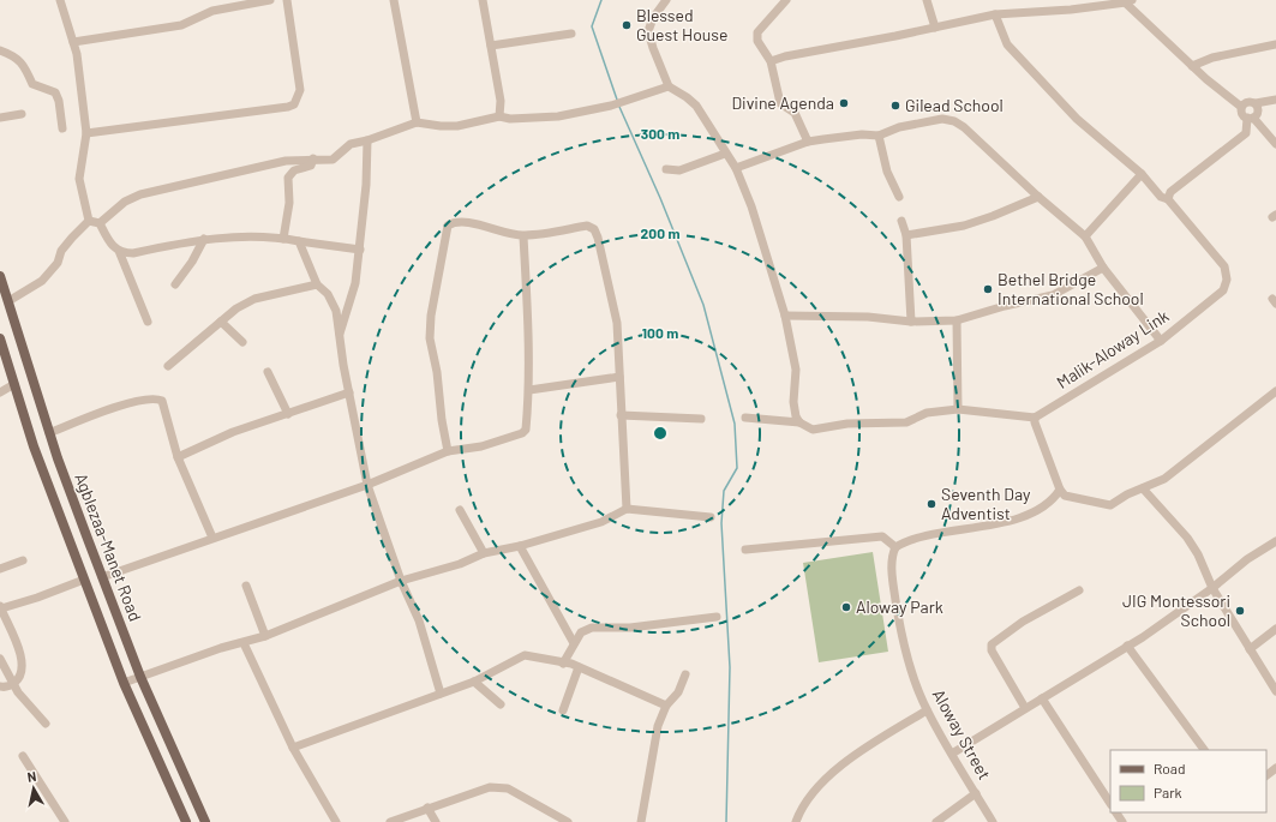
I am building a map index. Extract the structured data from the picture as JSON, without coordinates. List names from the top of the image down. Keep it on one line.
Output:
{"streets":{"main road":["Agblezaa-Manet Road"],"street":["Malik-Aloway Link","Aloway Street"]},"places":["Blessed Guest House","Divine Agenda","Gilead School","Bethel Bridge International School","Seventh Day Adventist","Aloway Park","JIG Montessori School"],"legend":["Road","Park"],"north":"top","rings":["300 m","200 m","100 m"]}
